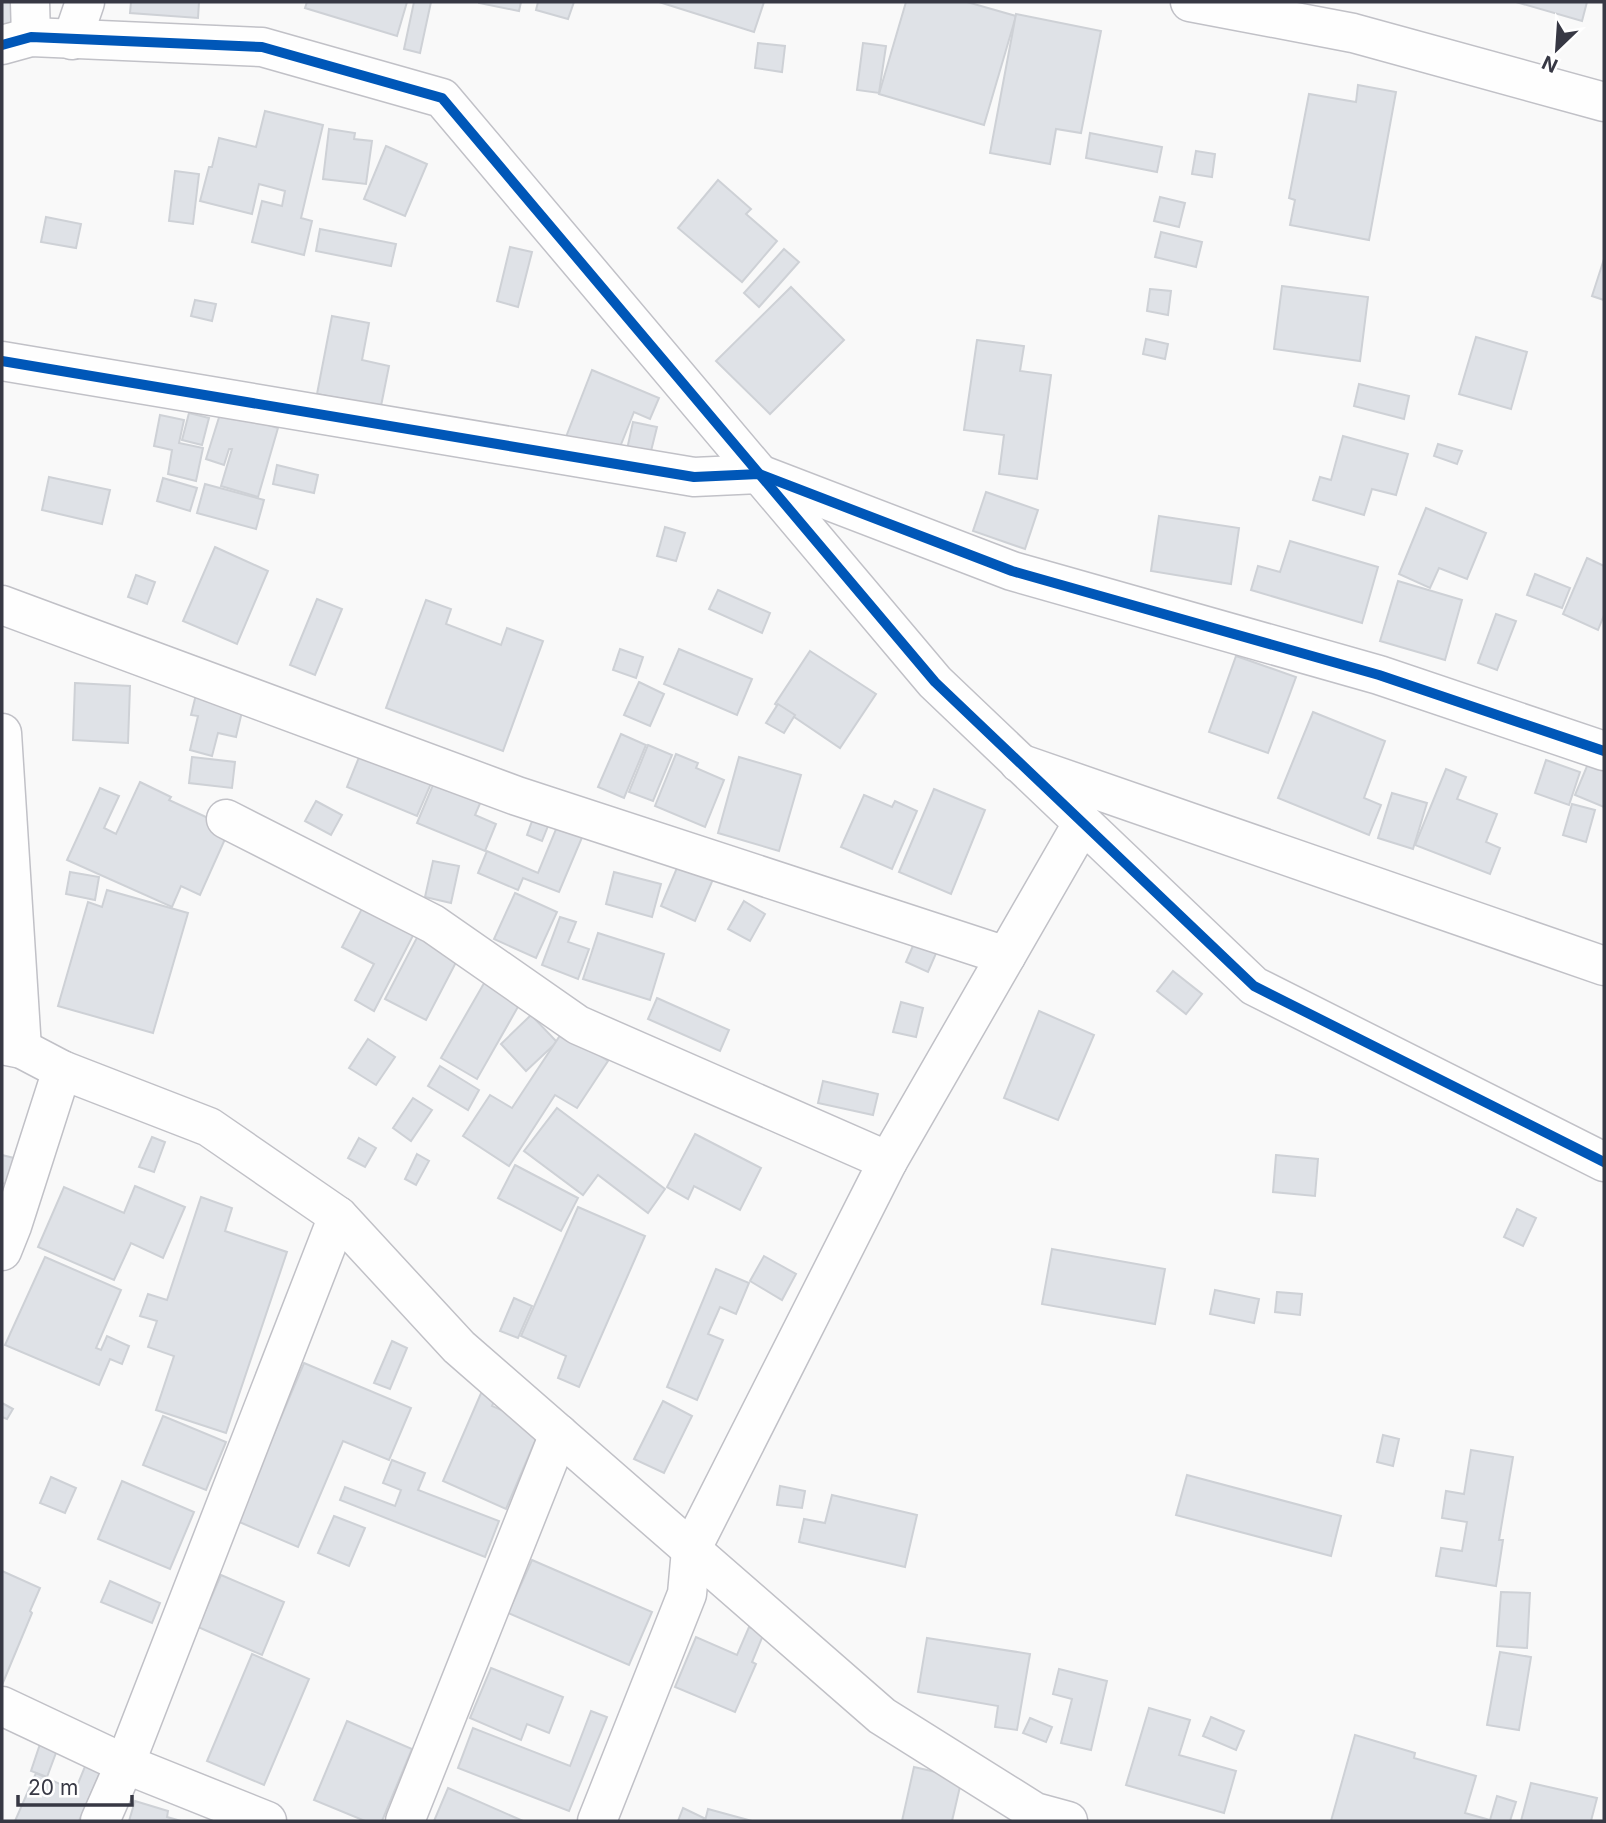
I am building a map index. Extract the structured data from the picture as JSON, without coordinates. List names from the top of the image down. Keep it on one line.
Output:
{"scale_bar":"20 m","north":"bottom left"}
